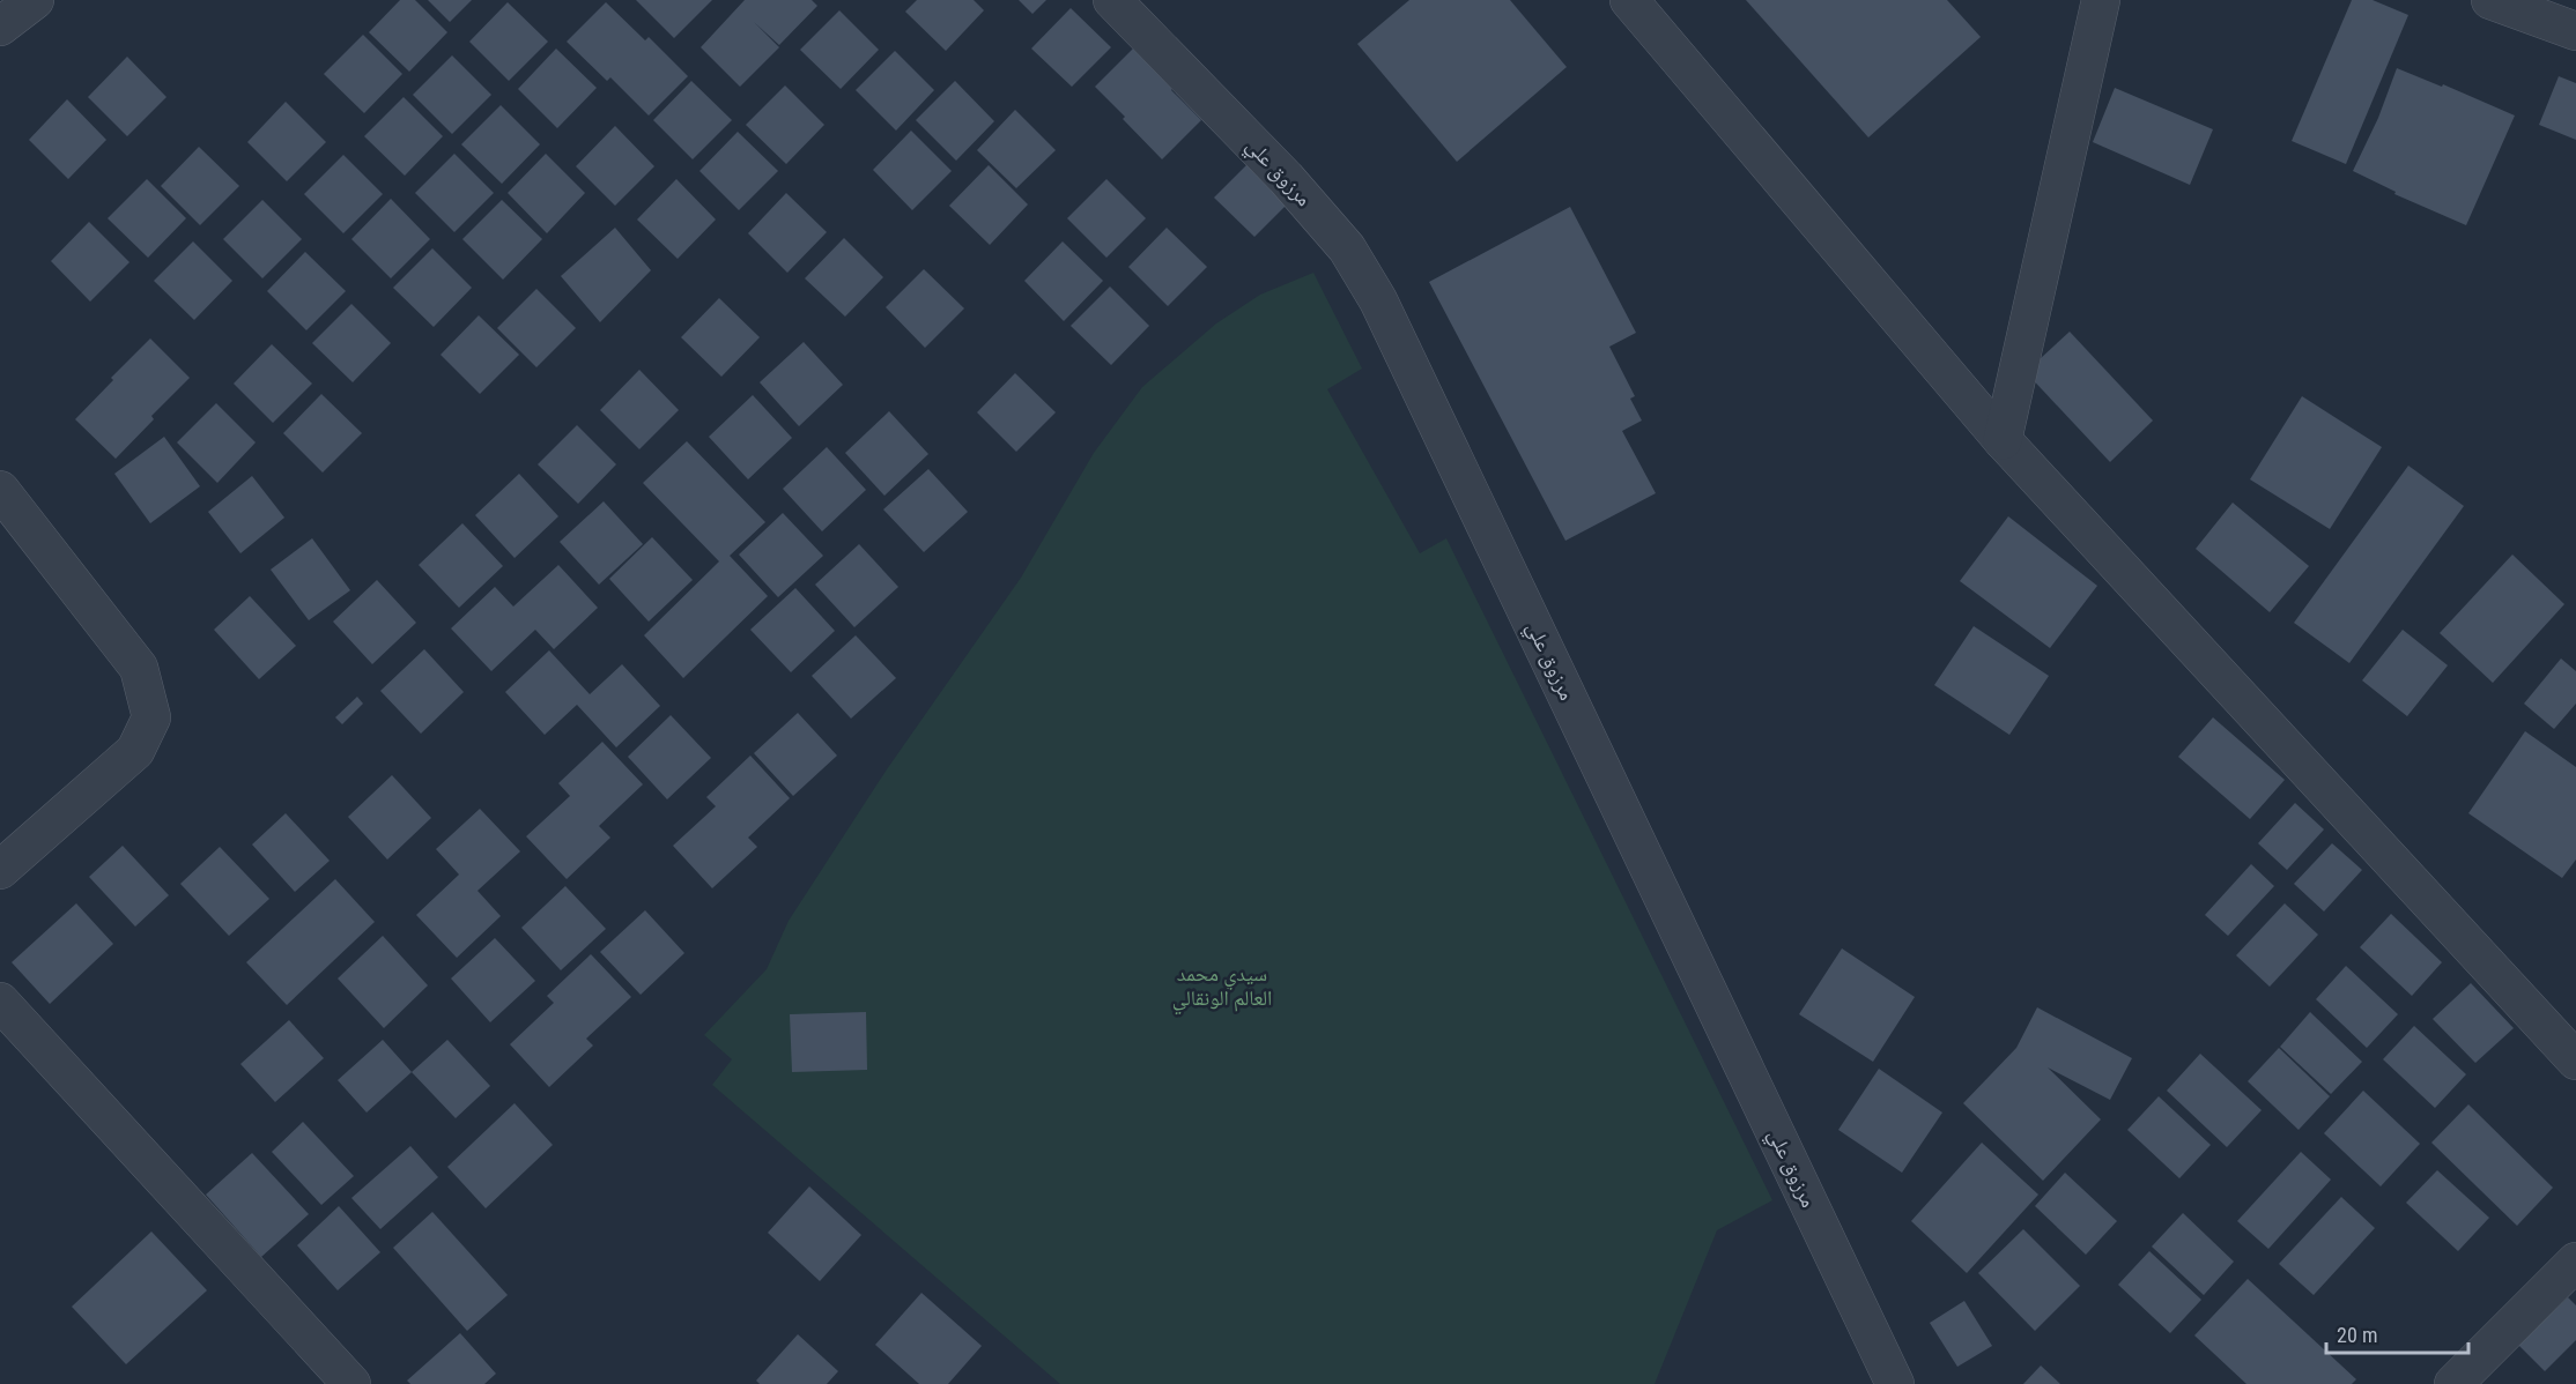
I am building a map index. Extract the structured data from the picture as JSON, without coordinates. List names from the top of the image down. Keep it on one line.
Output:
{"streets":{"street":["مرزوق علي"]},"parks":["سيدي محمد العالم الونقالي"],"scale_bar":"20 m"}
